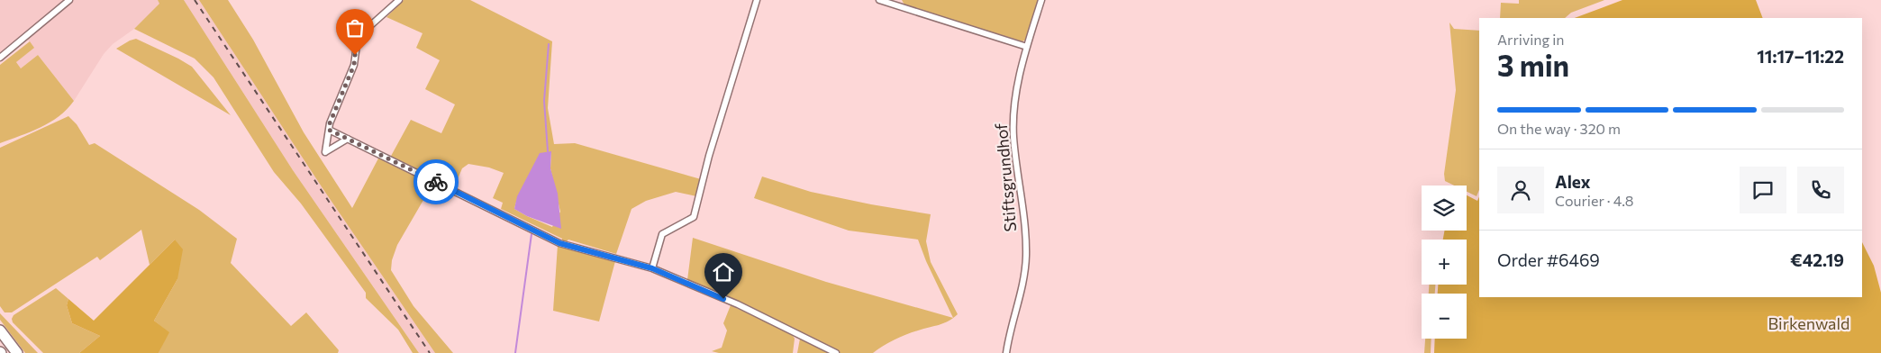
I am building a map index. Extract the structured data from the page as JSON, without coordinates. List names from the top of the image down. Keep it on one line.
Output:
{"streets":{"street":["Stiftsgrundhof"]},"parks":["Birkenwald"],"page":{"heading":["3 min","Arriving in","11:17–11:22"],"panel":["Alex","Courier · 4.8","Order #6469","€42.19"],"bar":"On the way · 320 m","map_buttons":["+","−"]}}
